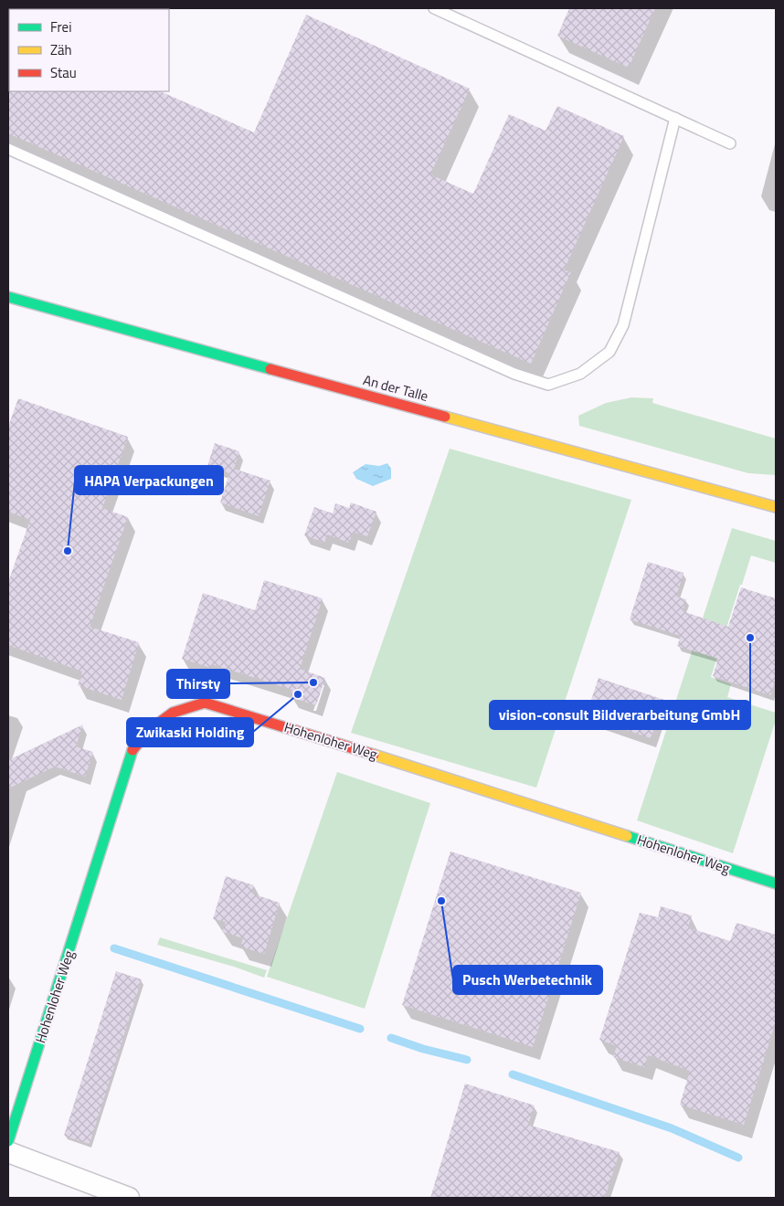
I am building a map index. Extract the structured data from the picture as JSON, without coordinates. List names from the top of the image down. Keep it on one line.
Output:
{"streets":{"street":["An der Talle","Hohenloher Weg"]},"places":["HAPA Verpackungen","vision-consult Bildverarbeitung GmbH","Thirsty","Zwikaski Holding","Pusch Werbetechnik"],"legend":["Frei","Zäh","Stau"]}
